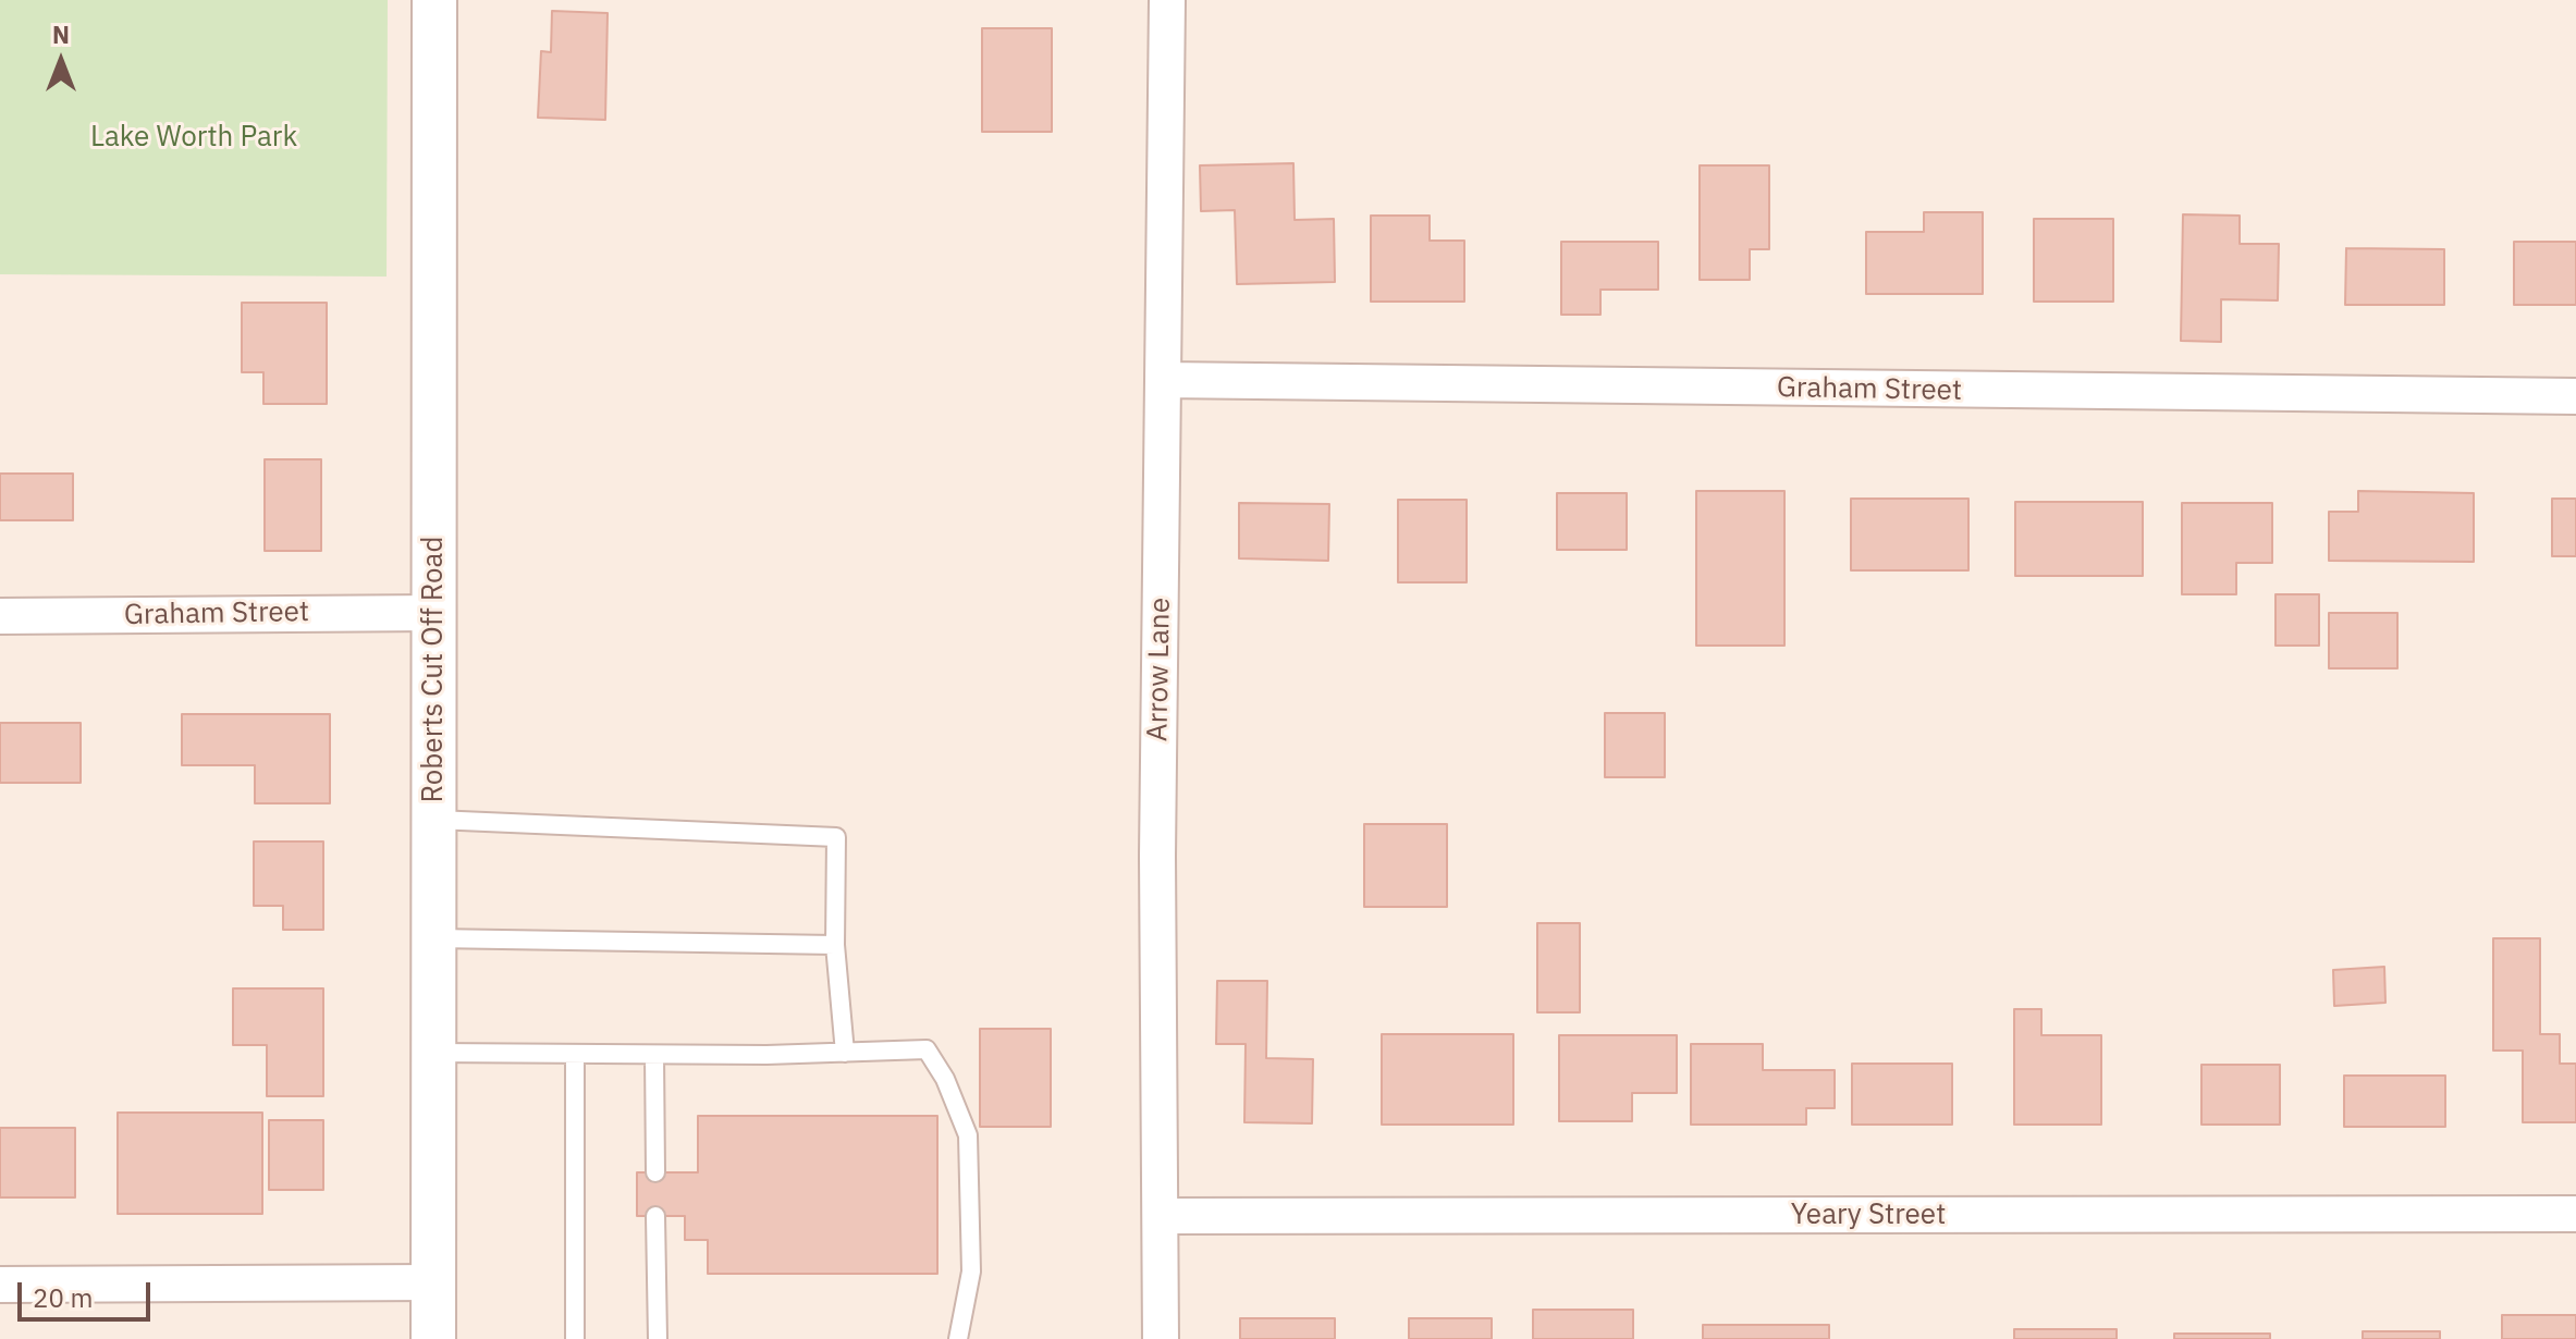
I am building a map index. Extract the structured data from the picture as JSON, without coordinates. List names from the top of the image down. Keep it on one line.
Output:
{"streets":{"street":["Graham Street","Roberts Cut Off Road","Arrow Lane","Yeary Street"]},"crossings":[["Graham Street","Roberts Cut Off Road"],["Graham Street","Arrow Lane"],["Arrow Lane","Yeary Street"]],"parks":["Lake Worth Park"],"scale_bar":"20 m","north":"top"}
